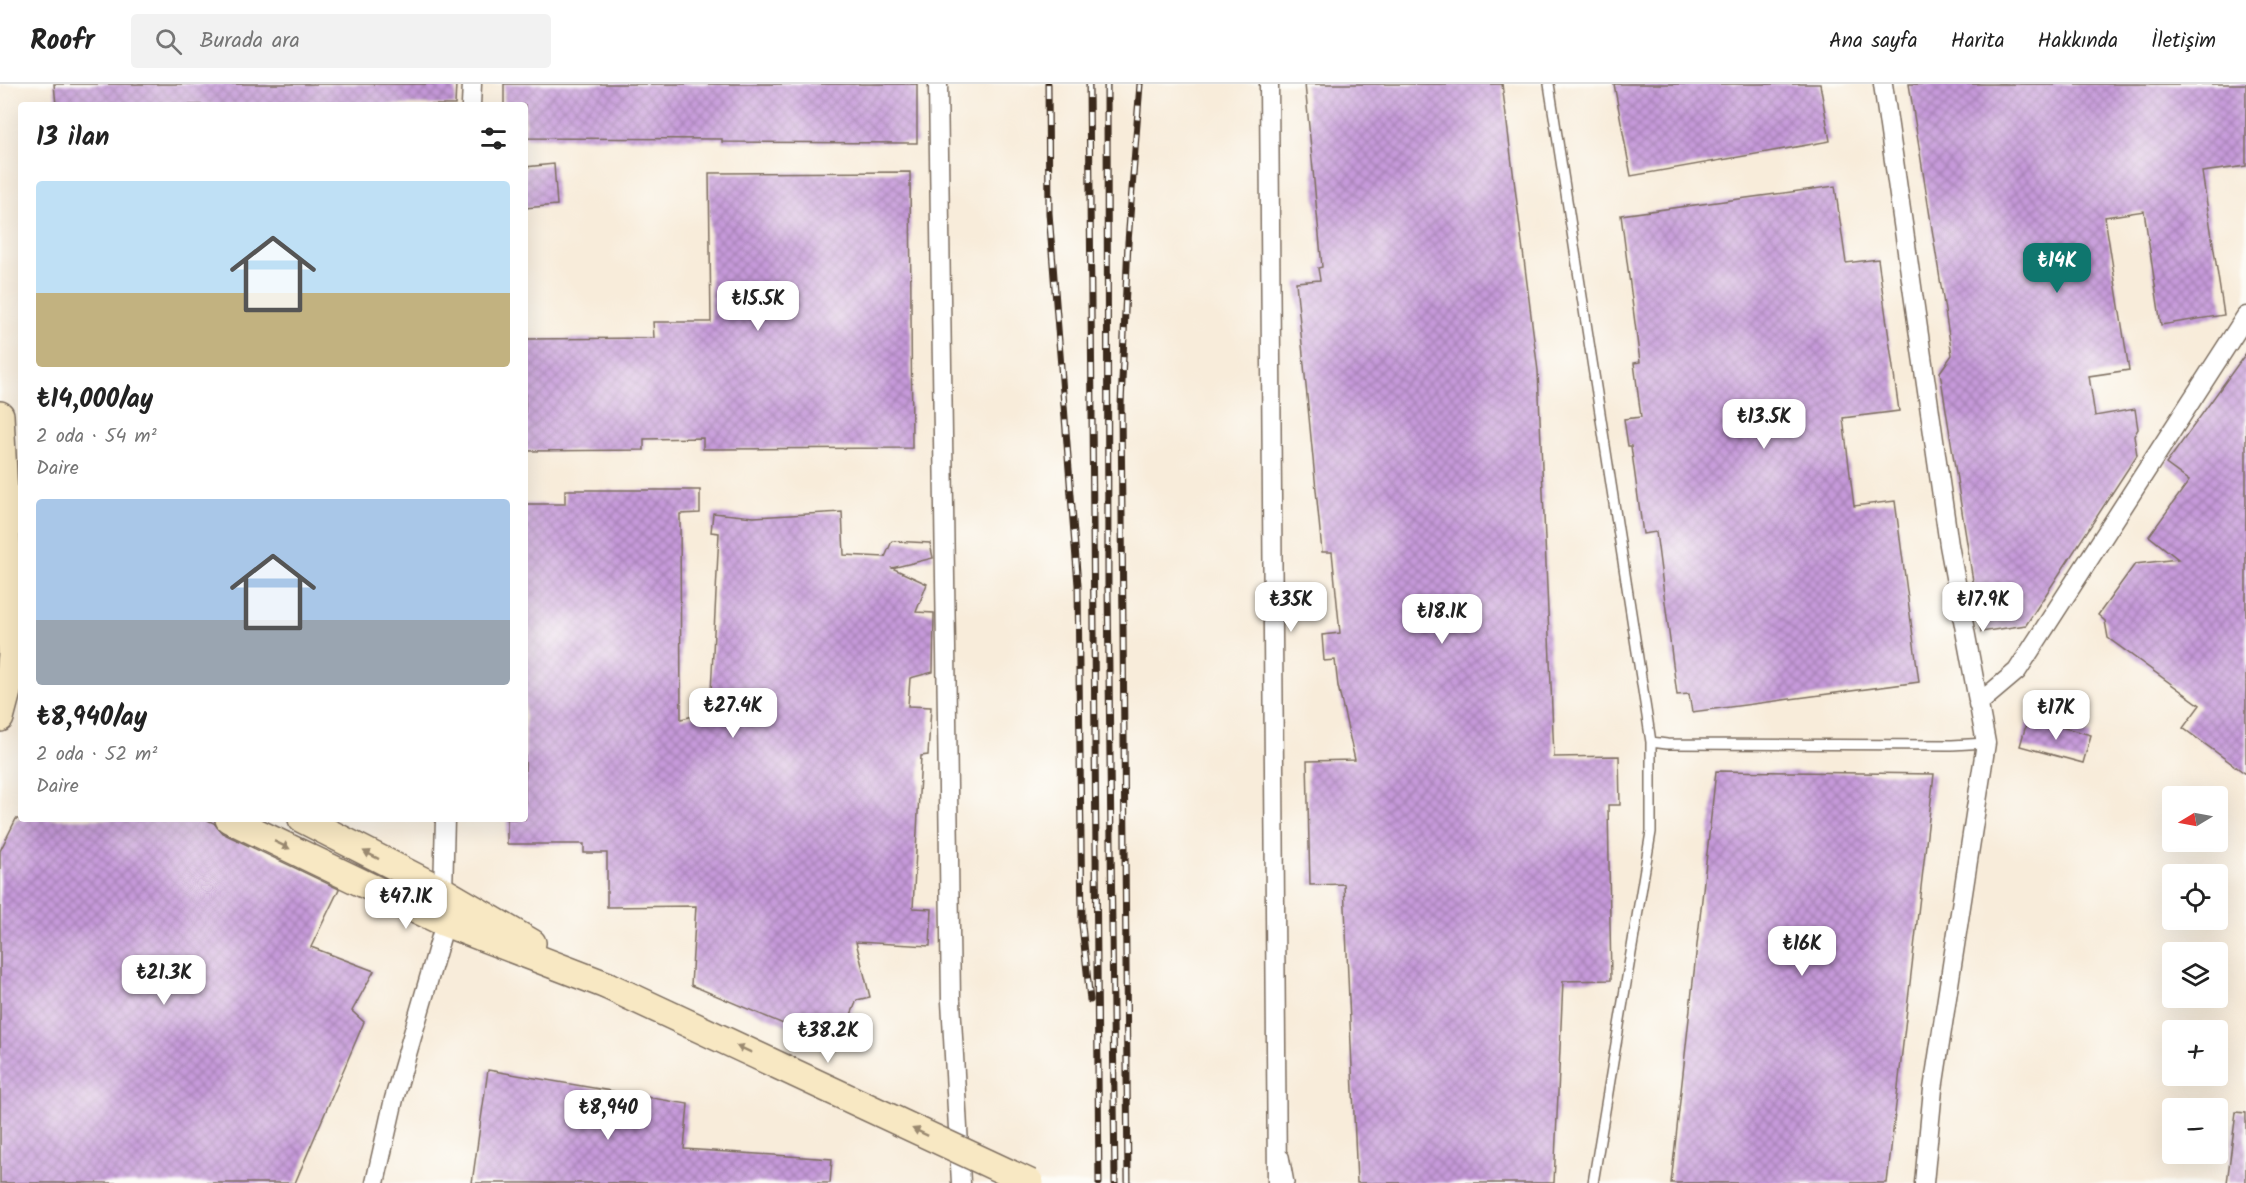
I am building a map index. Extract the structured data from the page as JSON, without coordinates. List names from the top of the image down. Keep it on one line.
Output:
{"north":"left","page":{"header":"Roofr","search":"Burada ara","nav":["Ana sayfa","Harita","Hakkında","İletişim"],"heading":"13 ilan","list":[{"name":"₺14,000/ay","note":"2 oda · 54 m² · Daire"},{"name":"₺8,940/ay","note":"2 oda · 52 m² · Daire"}],"price":["₺14K","₺15.5K","₺13.5K","₺35K","₺17.9K","₺18.1K","₺27.4K","₺17K","₺47.1K","₺16K","₺21.3K","₺38.2K","₺8,940"],"map_buttons":["+","−"]}}
